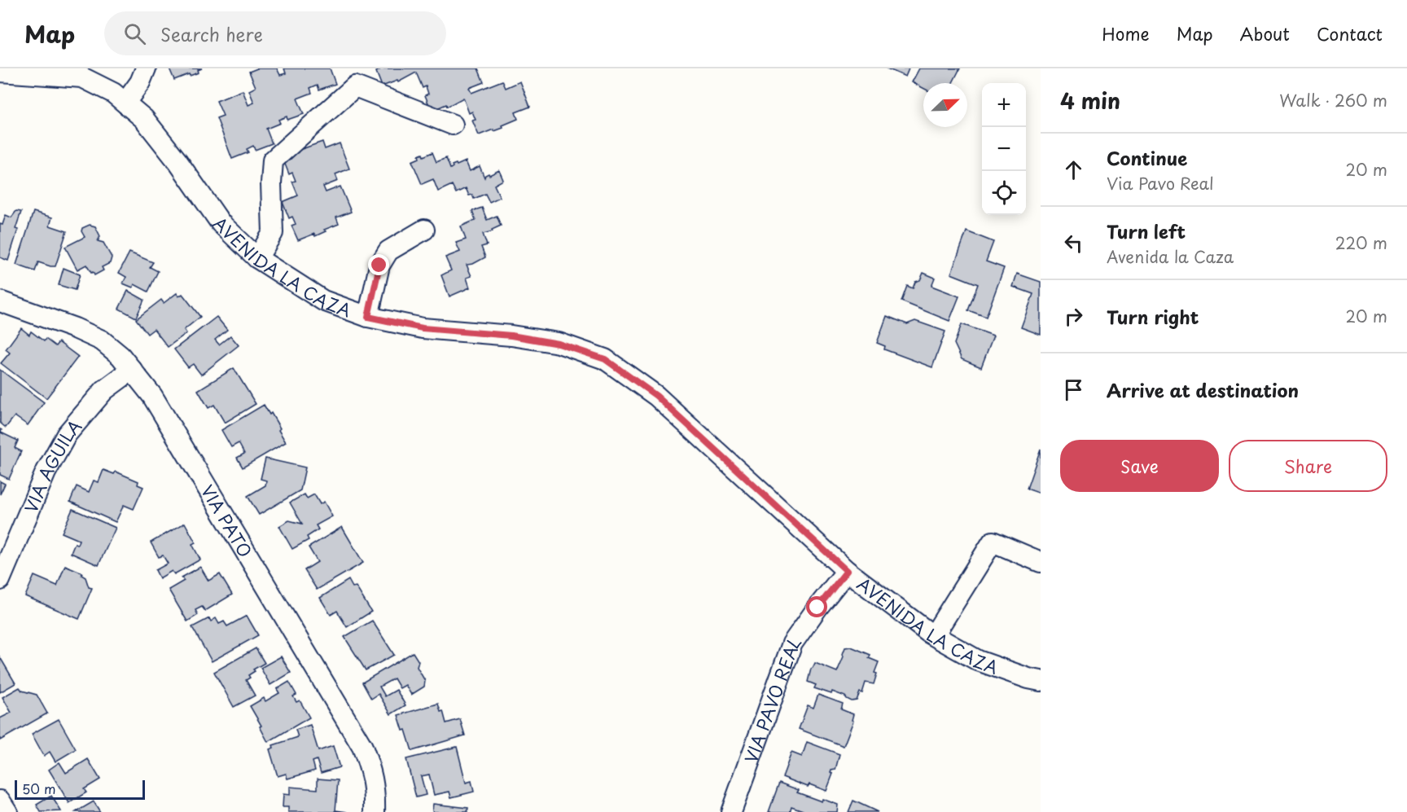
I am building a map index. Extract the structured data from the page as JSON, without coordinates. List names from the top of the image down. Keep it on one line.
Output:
{"streets":{"street":["AVENIDA LA CAZA","VIA AGUILA","VIA PATO","VIA PAVO REAL"]},"crossings":[["AVENIDA LA CAZA","VIA PAVO REAL"],["VIA AGUILA","VIA PATO"]],"scale_bar":"50 m","north":"top right","page":{"header":"Map","search":"Search here","nav":["Home","Map","About","Contact"],"heading":["4 min","Walk · 260 m"],"map_buttons":["+","−"],"list":[["Continue","Via Pavo Real","20 m"],["Turn left","Avenida la Caza","220 m"],["Turn right","20 m"],"Arrive at destination"],"buttons":["Save","Share"],"scale":"50 m"}}
